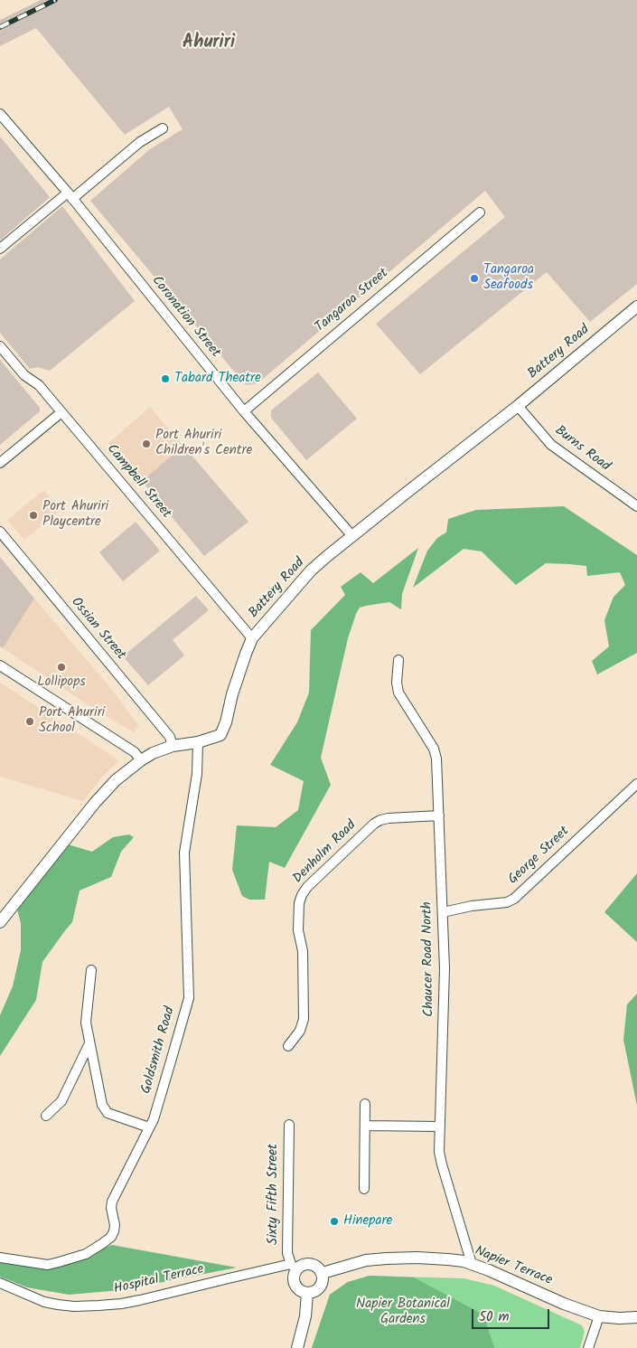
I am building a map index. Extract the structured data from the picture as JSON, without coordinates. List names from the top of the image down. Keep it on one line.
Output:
{"streets":{"street":["Tangaroa Street","Coronation Street","Battery Road","Burns Road","Campbell Street","Ossian Street","Denholm Road","George Street","Chaucer Road North","Goldsmith Road","Sixty Fifth Street","Napier Terrace","Hospital Terrace"]},"crossings":[["Tangaroa Street","Coronation Street"],["Coronation Street","Battery Road"],["Battery Road","Burns Road"],["Battery Road","Campbell Street"],["Battery Road","Ossian Street"],["Battery Road","Goldsmith Road"],["Denholm Road","Chaucer Road North"],["George Street","Chaucer Road North"],["Chaucer Road North","Napier Terrace"],["Sixty Fifth Street","Napier Terrace"],["Sixty Fifth Street","Hospital Terrace"],["Napier Terrace","Hospital Terrace"]],"districts":["Ahuriri"],"parks":["Napier Botanical Gardens"],"places":["Tangaroa Seafoods","Tabard Theatre","Port Ahuriri Children's Centre","Port Ahuriri Playcentre","Lollipops","Port Ahuriri School","Hinepare"],"scale_bar":"50 m"}
